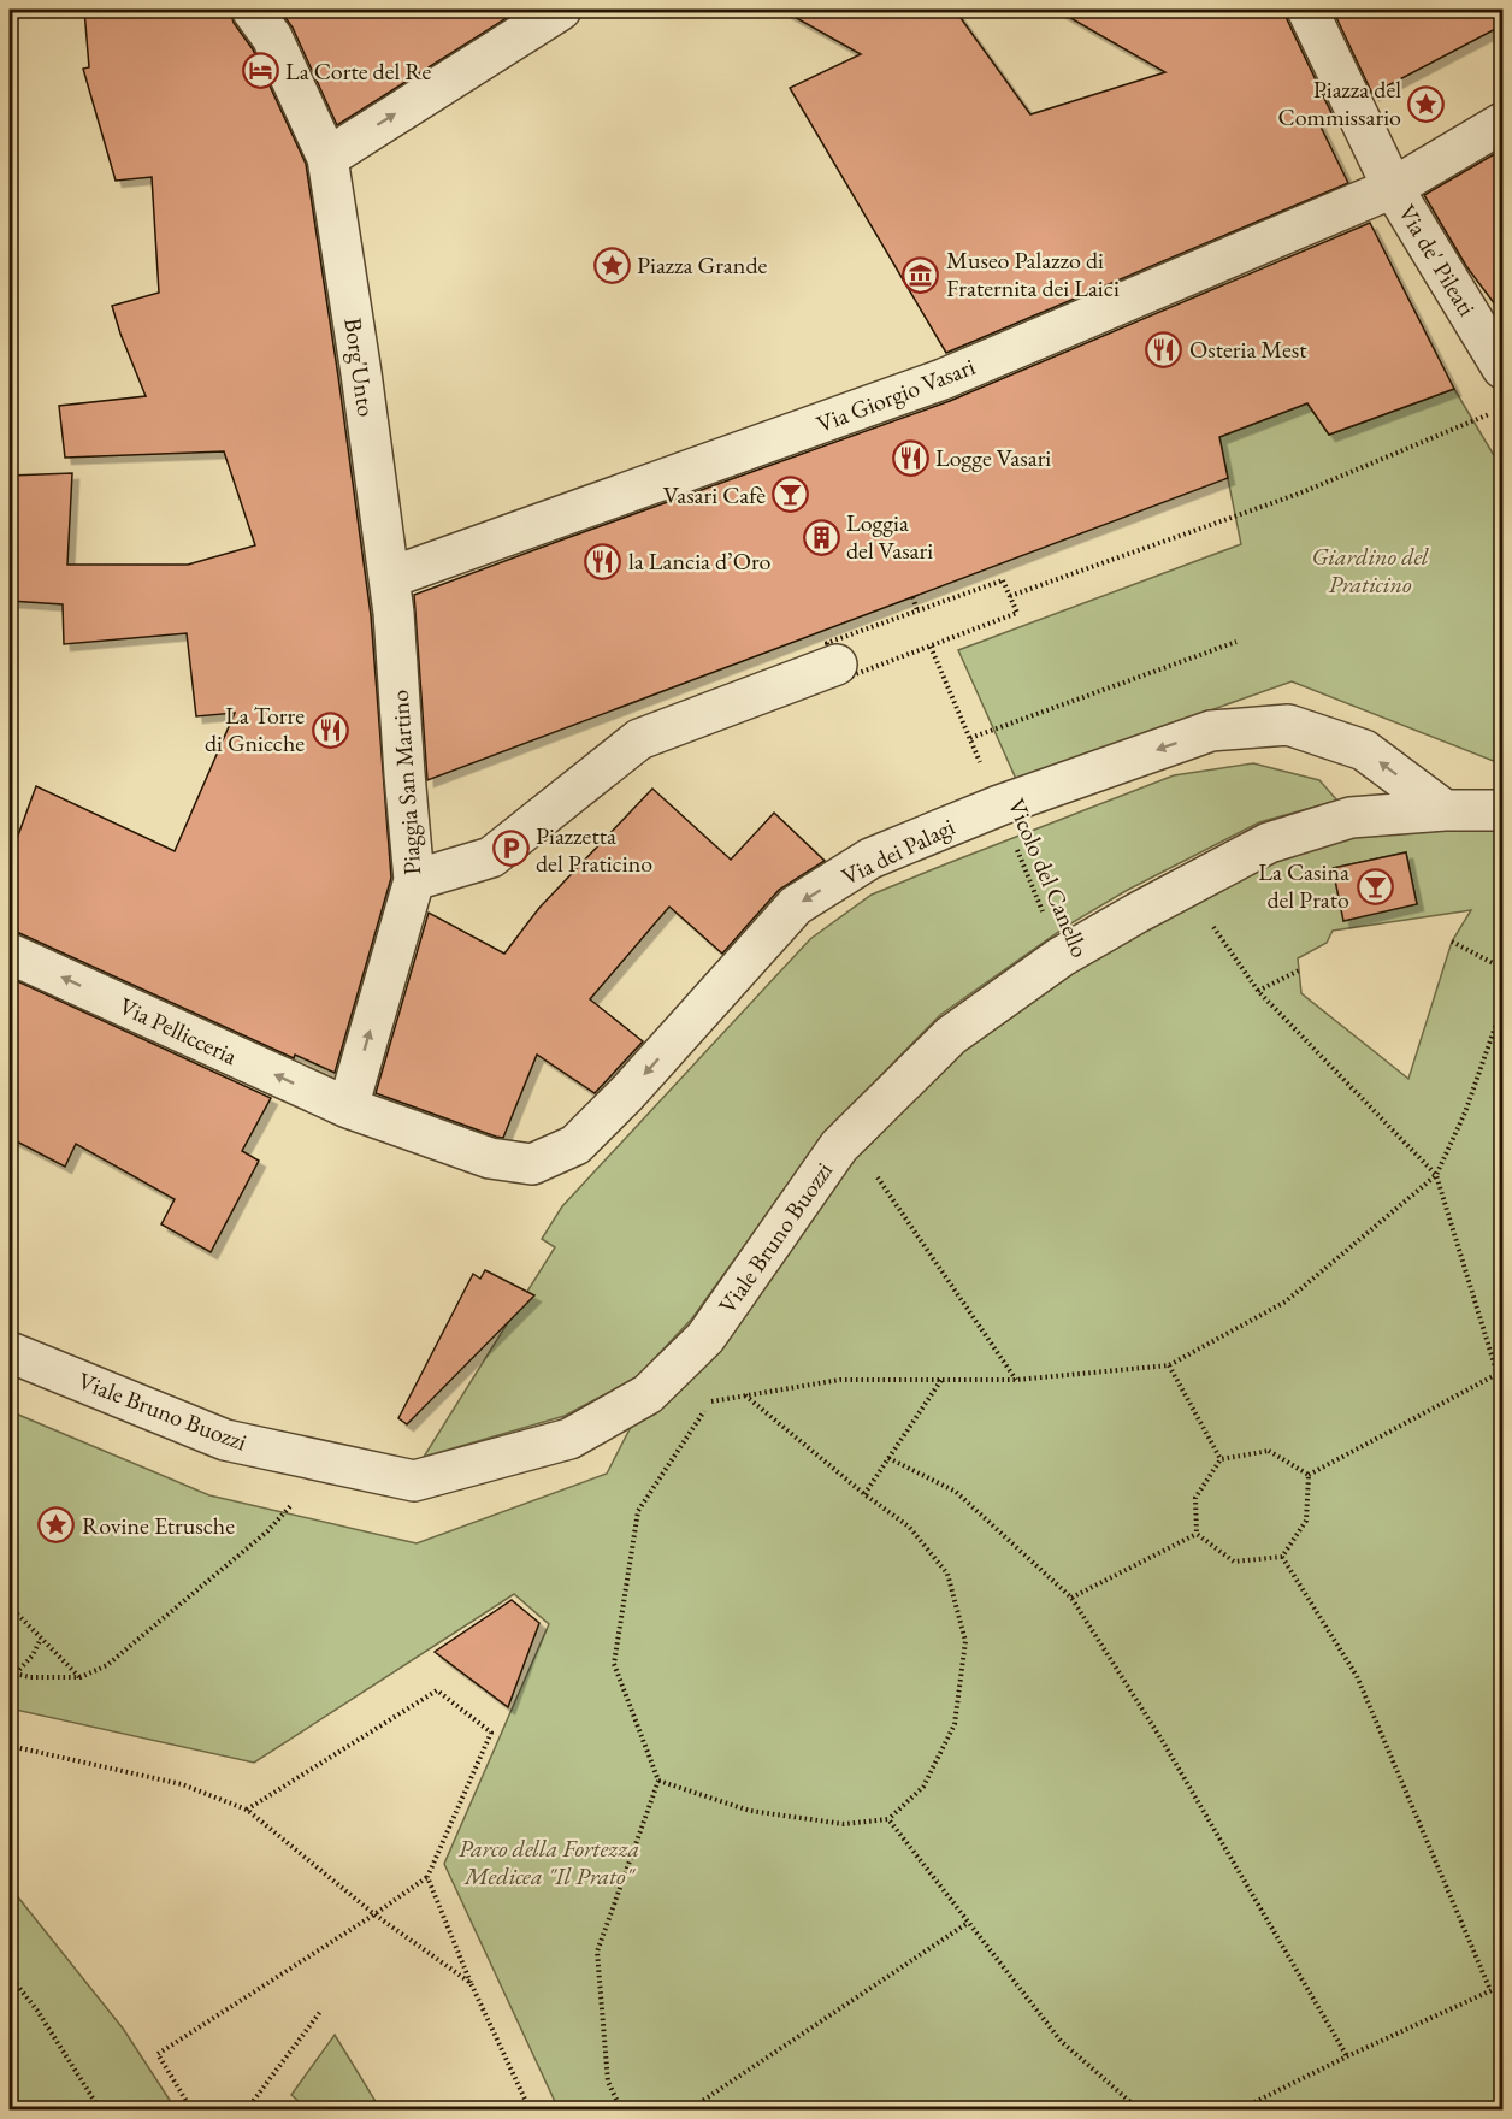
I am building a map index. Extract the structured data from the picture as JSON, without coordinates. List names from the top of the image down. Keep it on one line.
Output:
{"streets":{"street":["Via de' Pileati","Borg'Unto","Via Giorgio Vasari","Piaggia San Martino","Via dei Palagi","Via Pellicceria","Viale Bruno Buozzi"],"path":["Vicolo del Canello"]},"crossings":[["Via de' Pileati","Via Giorgio Vasari"],["Borg'Unto","Via Giorgio Vasari"],["Borg'Unto","Piaggia San Martino"],["Via Giorgio Vasari","Piaggia San Martino"],["Piaggia San Martino","Via dei Palagi"],["Piaggia San Martino","Via Pellicceria"],["Via dei Palagi","Vicolo del Canello"],["Via dei Palagi","Via Pellicceria"],["Via dei Palagi","Viale Bruno Buozzi"],["Vicolo del Canello","Viale Bruno Buozzi"]],"one_way":["Piaggia San Martino","Via Pellicceria"],"parks":["Giardino del Praticino","Parco della Fortezza Medicea \"Il Prato\""],"places":{"hotel":["La Corte del Re"],"place":["Piazza del Commissario","Piazza Grande","Rovine Etrusche"],"museum":["Museo Palazzo di Fraternita dei Laici"],"restaurant":["Osteria Mest","Logge Vasari","la Lancia d’Oro","La Torre di Gnicche"],"bar":["Vasari Cafè","La Casina del Prato"],"building":["Loggia del Vasari"],"parking":["Piazzetta del Praticino"]}}
